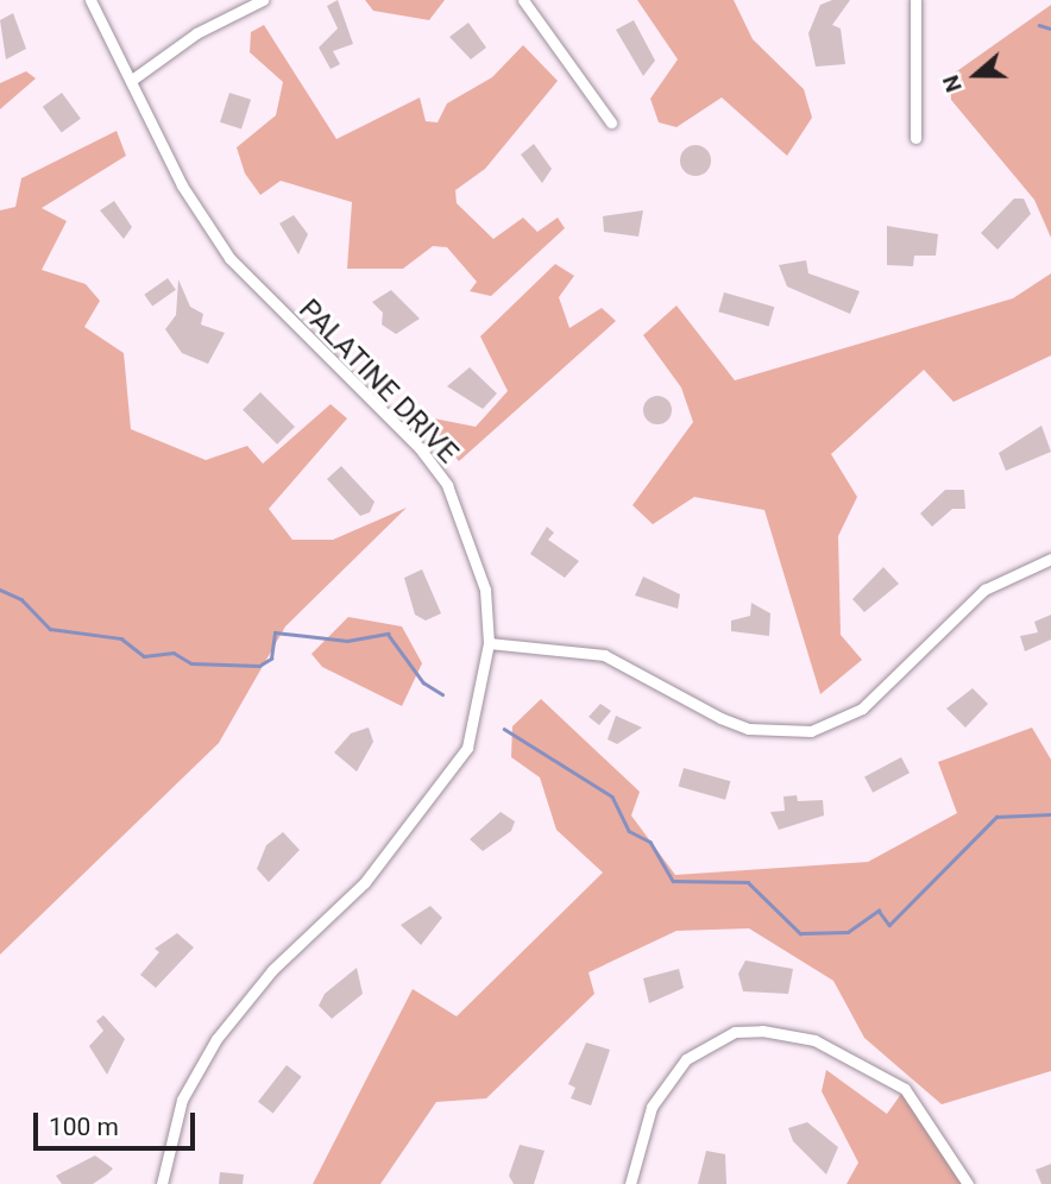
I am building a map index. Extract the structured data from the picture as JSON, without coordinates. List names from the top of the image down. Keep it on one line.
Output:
{"streets":{"street":["PALATINE DRIVE"]},"scale_bar":"100 m","north":"left"}
